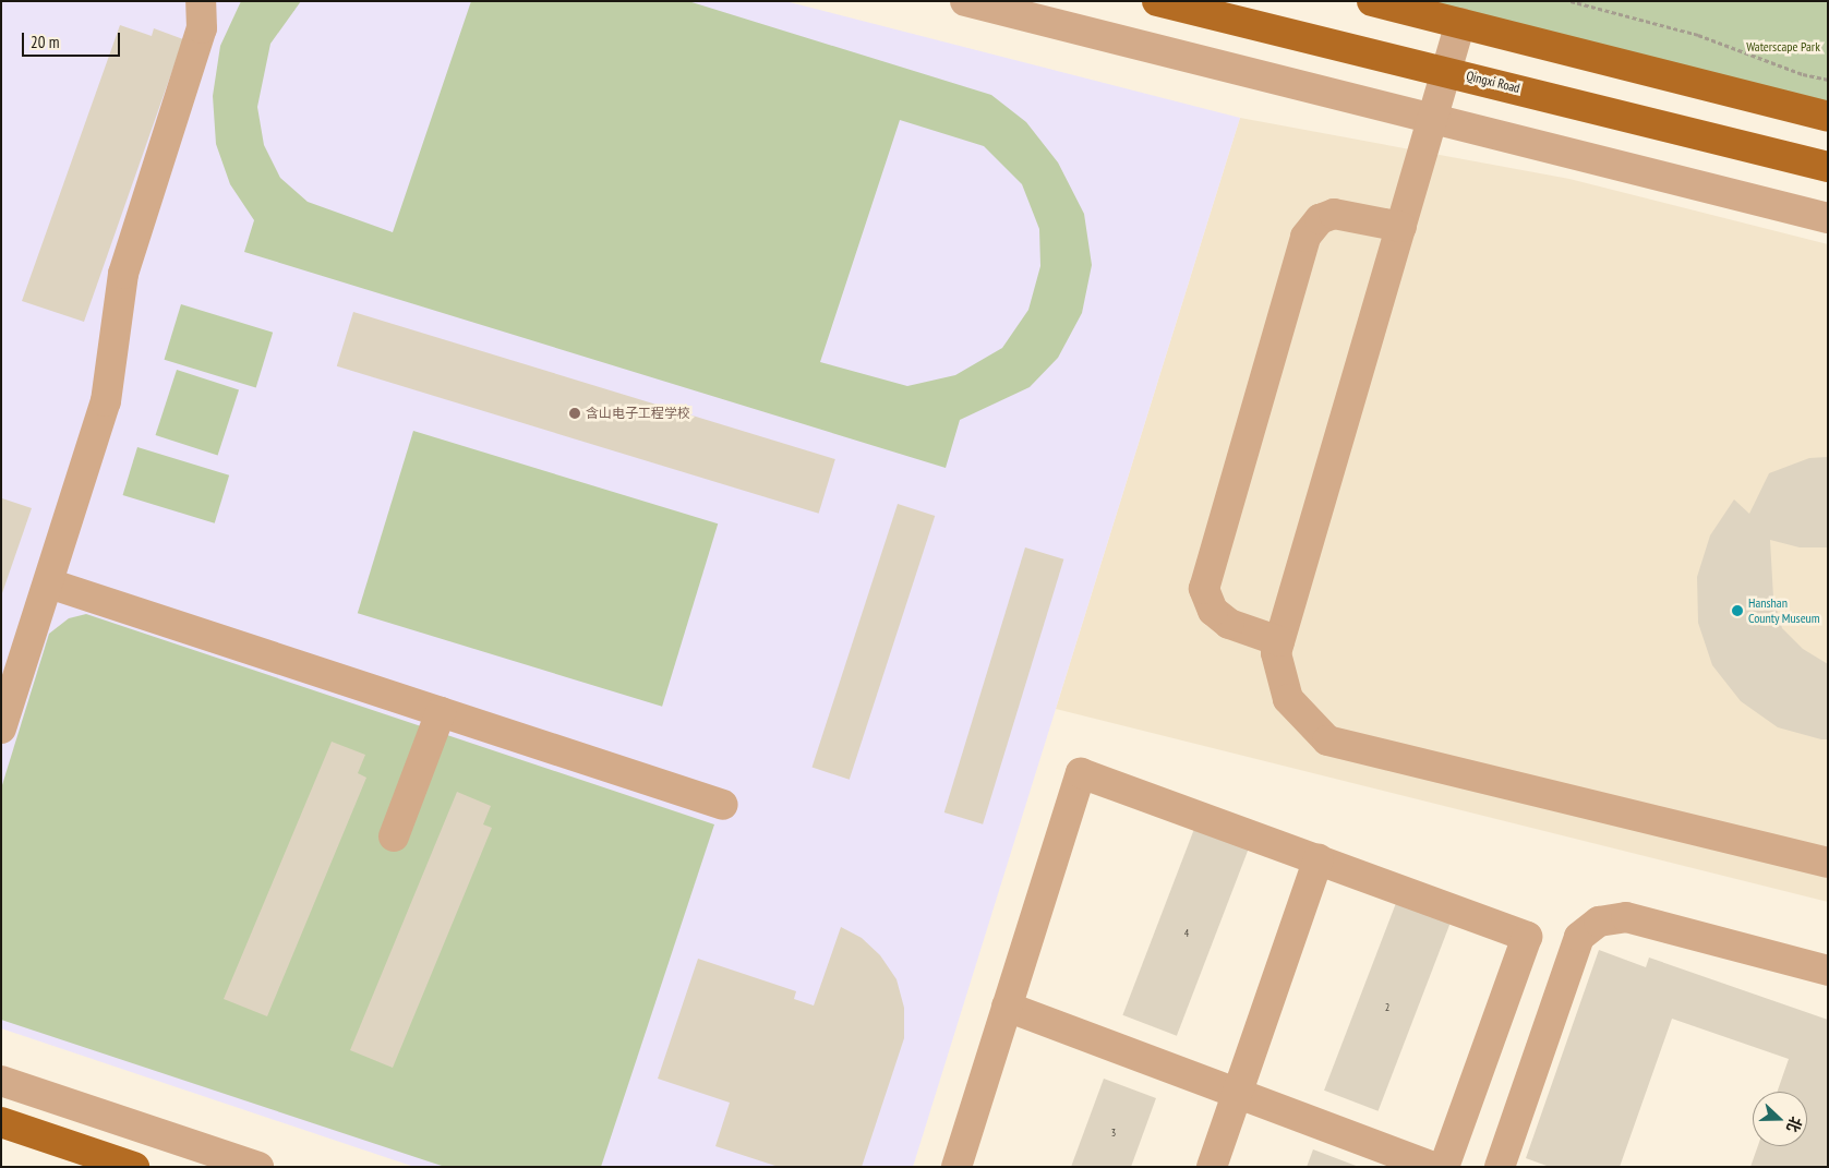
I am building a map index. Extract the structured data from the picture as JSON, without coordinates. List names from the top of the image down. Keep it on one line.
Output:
{"streets":{"main road":["Qingxi Road"]},"parks":["Waterscape Park"],"places":["含山电子工程学校","Hanshan County Museum"],"house_numbers":["4","2","3"],"scale_bar":"20 m","north":"right"}
